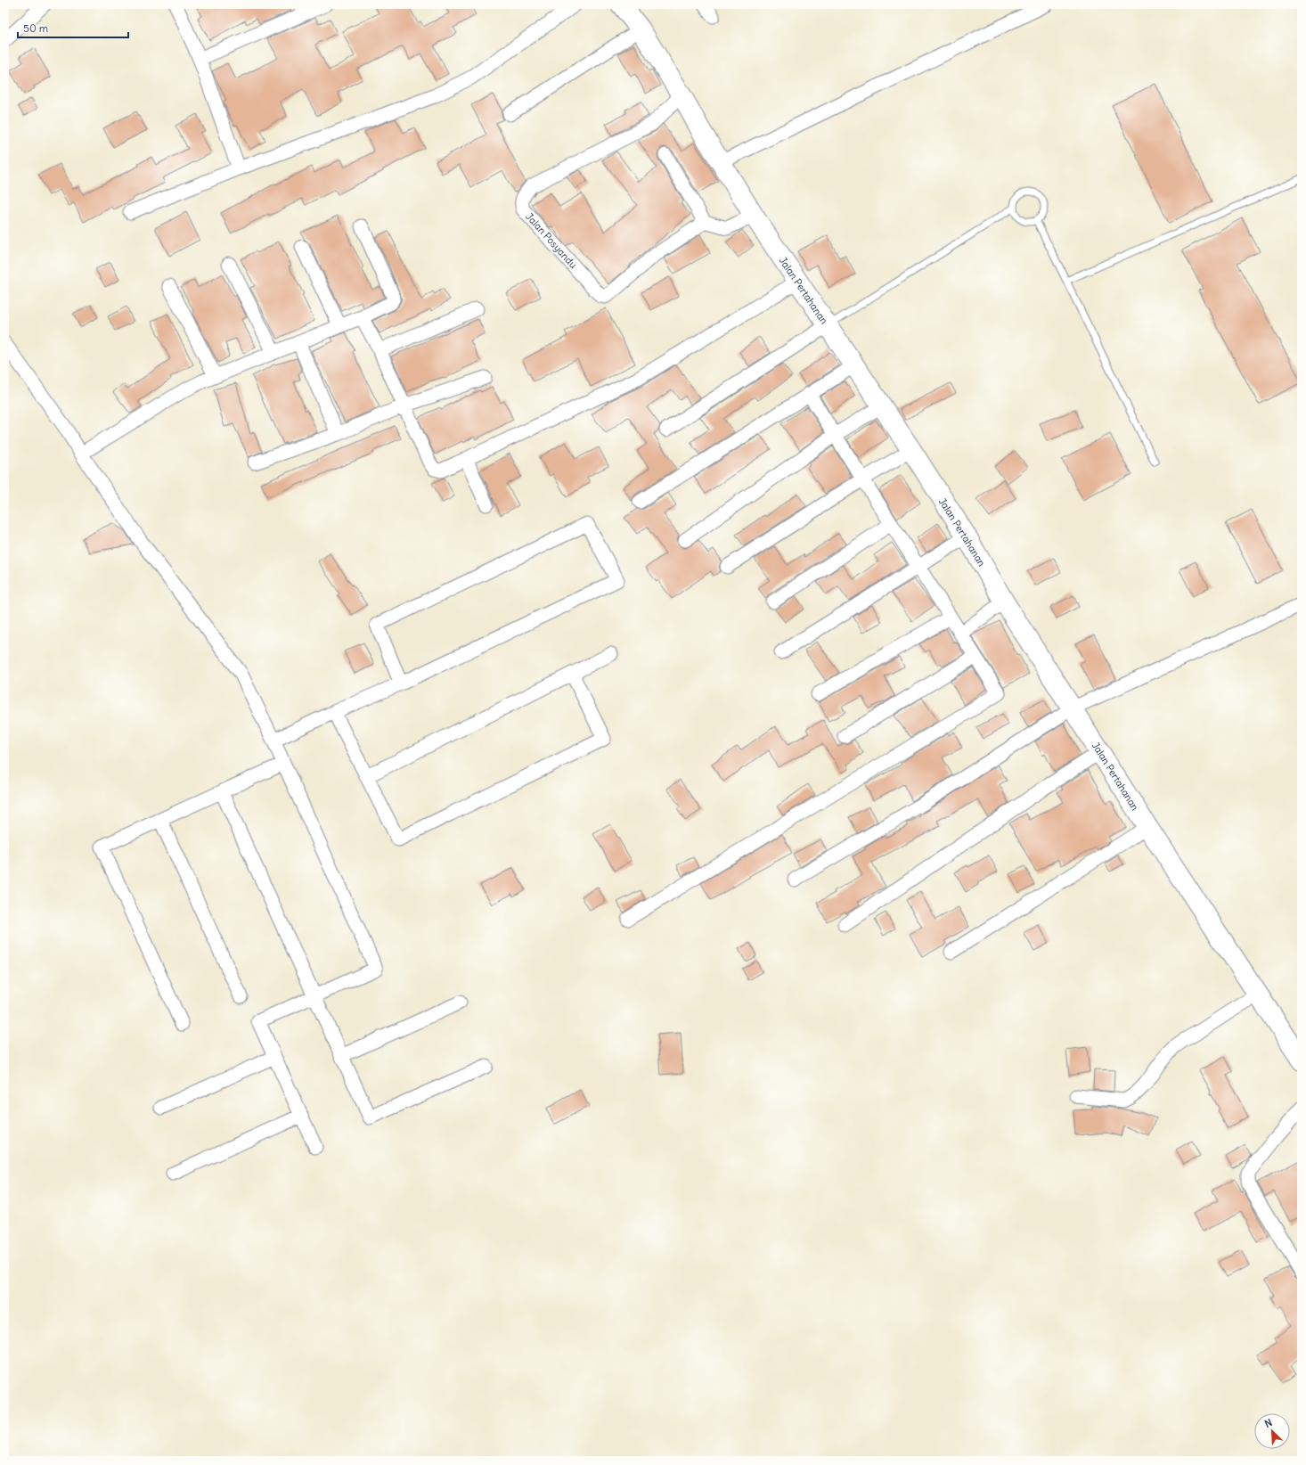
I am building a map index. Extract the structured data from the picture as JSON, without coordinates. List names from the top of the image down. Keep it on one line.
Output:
{"streets":{"main road":["Jalan Pertahanan"],"street":["Jalan Posyandu"]},"crossings":[["Jalan Posyandu","Jalan Pertahanan"]],"scale_bar":"50 m","north":"top left"}
